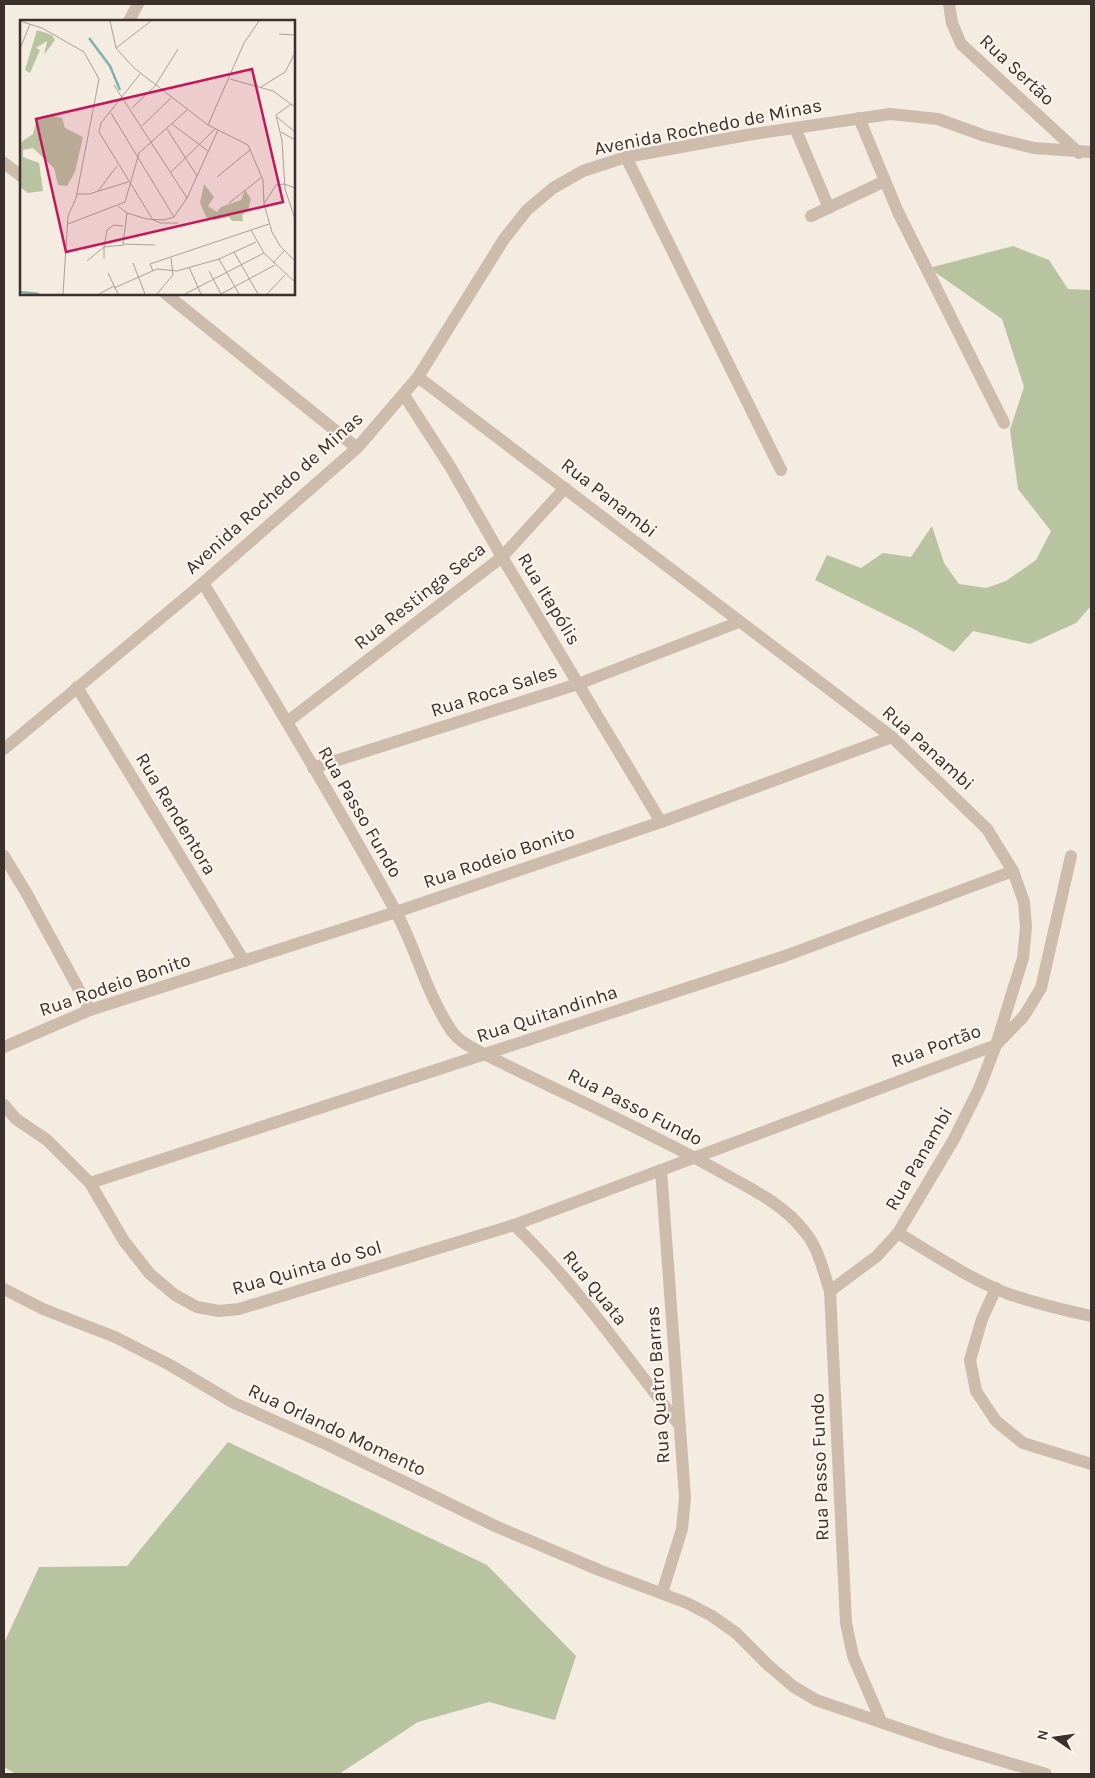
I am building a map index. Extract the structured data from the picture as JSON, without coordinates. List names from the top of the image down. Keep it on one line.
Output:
{"streets":{"street":["Rua Sertão","Avenida Rochedo de Minas","Rua Panambi","Rua Restinga Seca","Rua Itapólis","Rua Roca Sales","Rua Passo Fundo","Rua Rendentora","Rua Rodeio Bonito","Rua Quitandinha","Rua Portão","Rua Quinta do Sol","Rua Quata","Rua Quatro Barras","Rua Orlando Momento"]},"crossings":[["Rua Sertão","Avenida Rochedo de Minas"],["Avenida Rochedo de Minas","Rua Panambi"],["Avenida Rochedo de Minas","Rua Itapólis"],["Avenida Rochedo de Minas","Rua Passo Fundo"],["Avenida Rochedo de Minas","Rua Rendentora"],["Rua Panambi","Rua Restinga Seca"],["Rua Panambi","Rua Roca Sales"],["Rua Panambi","Rua Passo Fundo"],["Rua Panambi","Rua Rodeio Bonito"],["Rua Panambi","Rua Quitandinha"],["Rua Panambi","Rua Portão"],["Rua Restinga Seca","Rua Itapólis"],["Rua Restinga Seca","Rua Passo Fundo"],["Rua Itapólis","Rua Roca Sales"],["Rua Itapólis","Rua Rodeio Bonito"],["Rua Roca Sales","Rua Passo Fundo"],["Rua Passo Fundo","Rua Rodeio Bonito"],["Rua Passo Fundo","Rua Quitandinha"],["Rua Passo Fundo","Rua Portão"],["Rua Passo Fundo","Rua Quinta do Sol"],["Rua Passo Fundo","Rua Orlando Momento"],["Rua Rendentora","Rua Rodeio Bonito"],["Rua Quitandinha","Rua Quinta do Sol"],["Rua Portão","Rua Quinta do Sol"],["Rua Quinta do Sol","Rua Quata"],["Rua Quinta do Sol","Rua Quatro Barras"],["Rua Quata","Rua Quatro Barras"],["Rua Quatro Barras","Rua Orlando Momento"]],"north":"left"}
